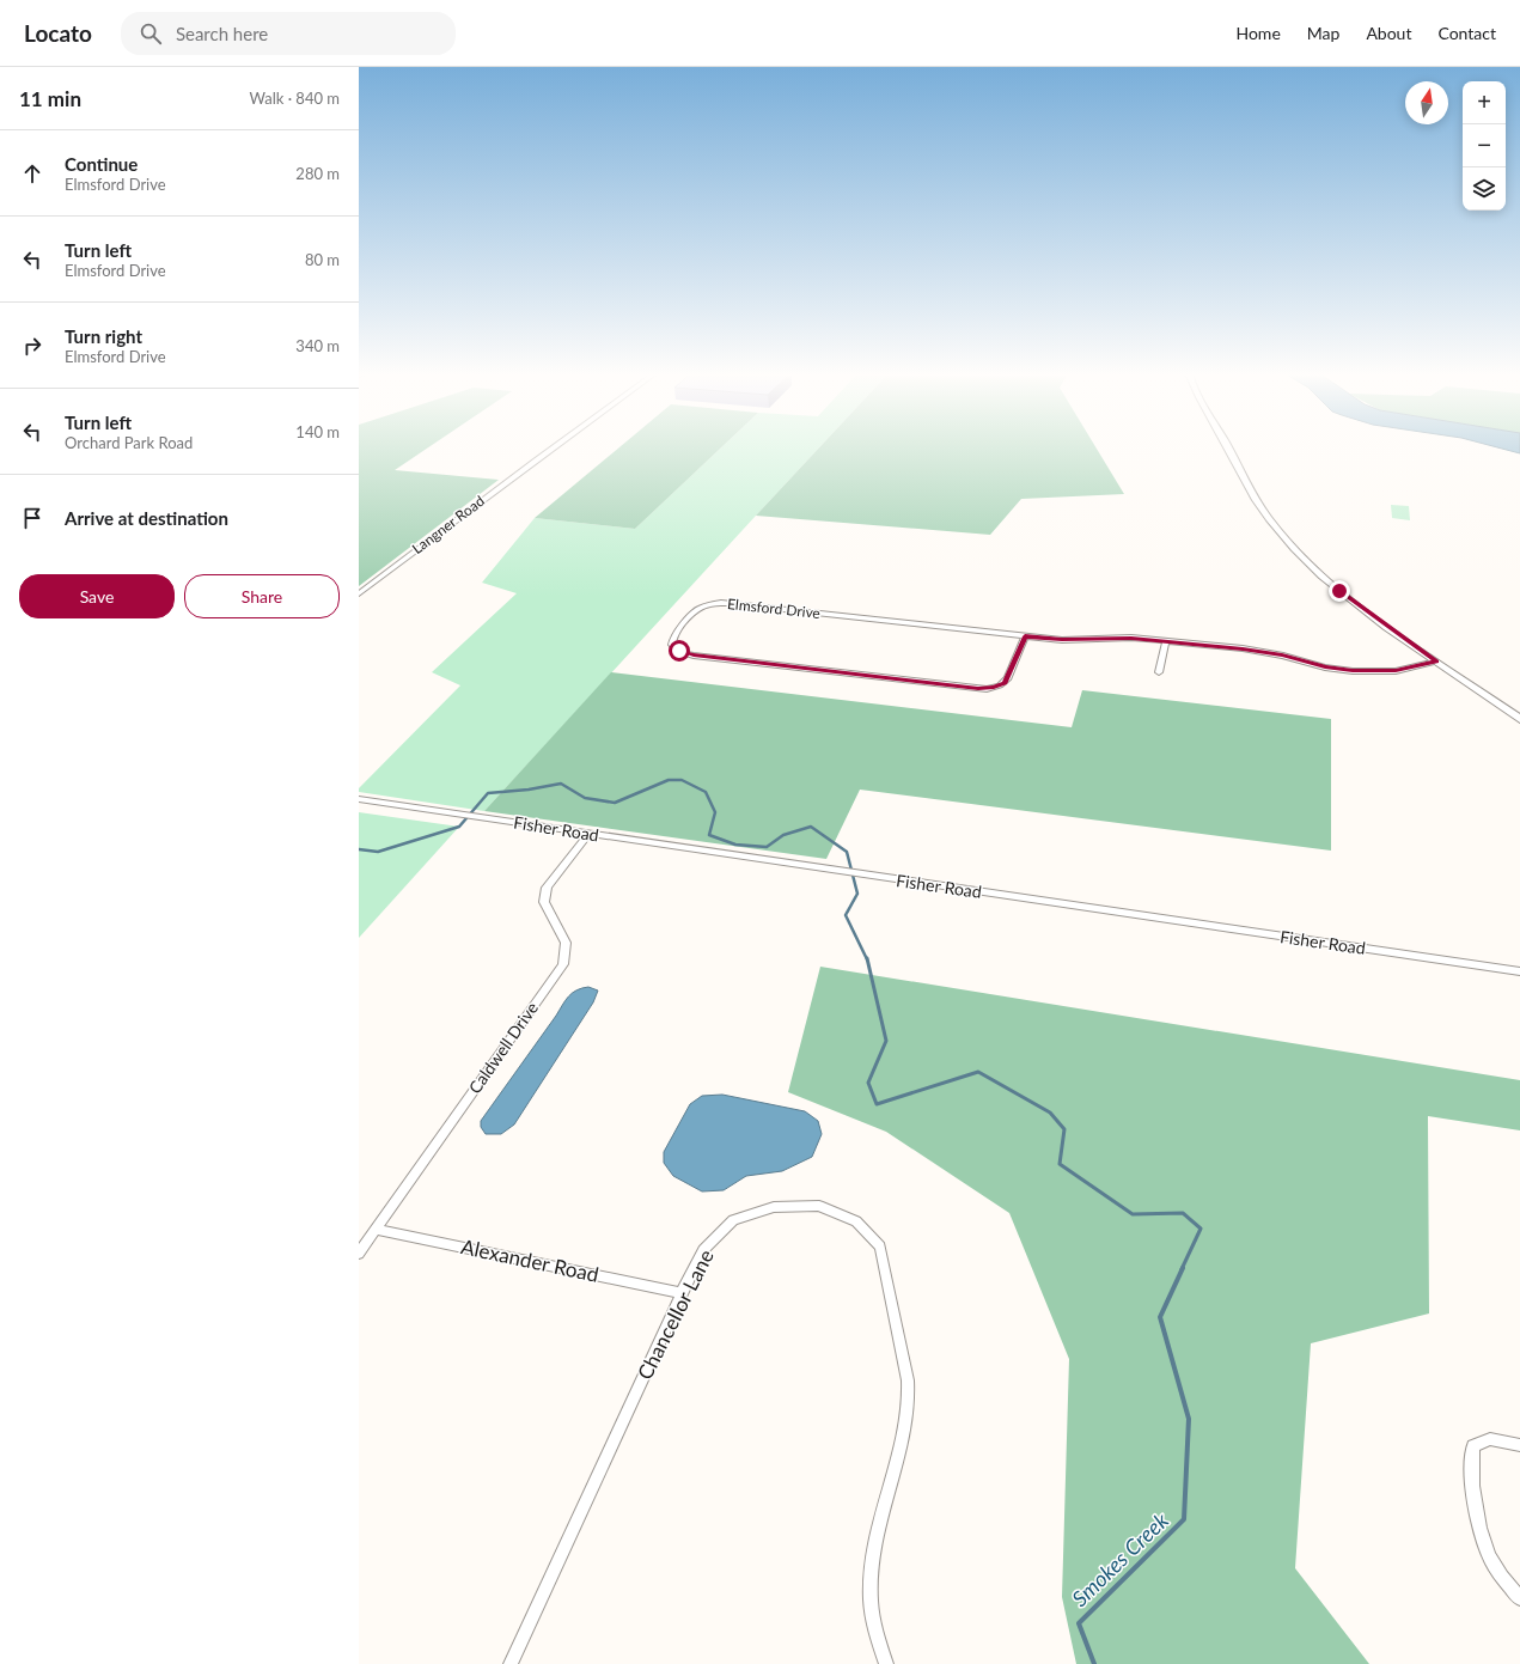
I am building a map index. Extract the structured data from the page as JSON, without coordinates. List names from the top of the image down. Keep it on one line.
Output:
{"streets":{"street":["Langner Road","Elmsford Drive","Fisher Road","Caldwell Drive","Alexander Road","Chancellor Lane"]},"crossings":[["Fisher Road","Caldwell Drive"],["Caldwell Drive","Alexander Road"],["Alexander Road","Chancellor Lane"]],"water":["Smokes Creek"],"north":"top","page":{"header":"Locato","search":"Search here","nav":["Home","Map","About","Contact"],"heading":["11 min","Walk · 840 m"],"map_buttons":["+","−"],"list":[["Continue","Elmsford Drive","280 m"],["Turn left","Elmsford Drive","80 m"],["Turn right","Elmsford Drive","340 m"],["Turn left","Orchard Park Road","140 m"],"Arrive at destination"],"buttons":["Save","Share"]}}
